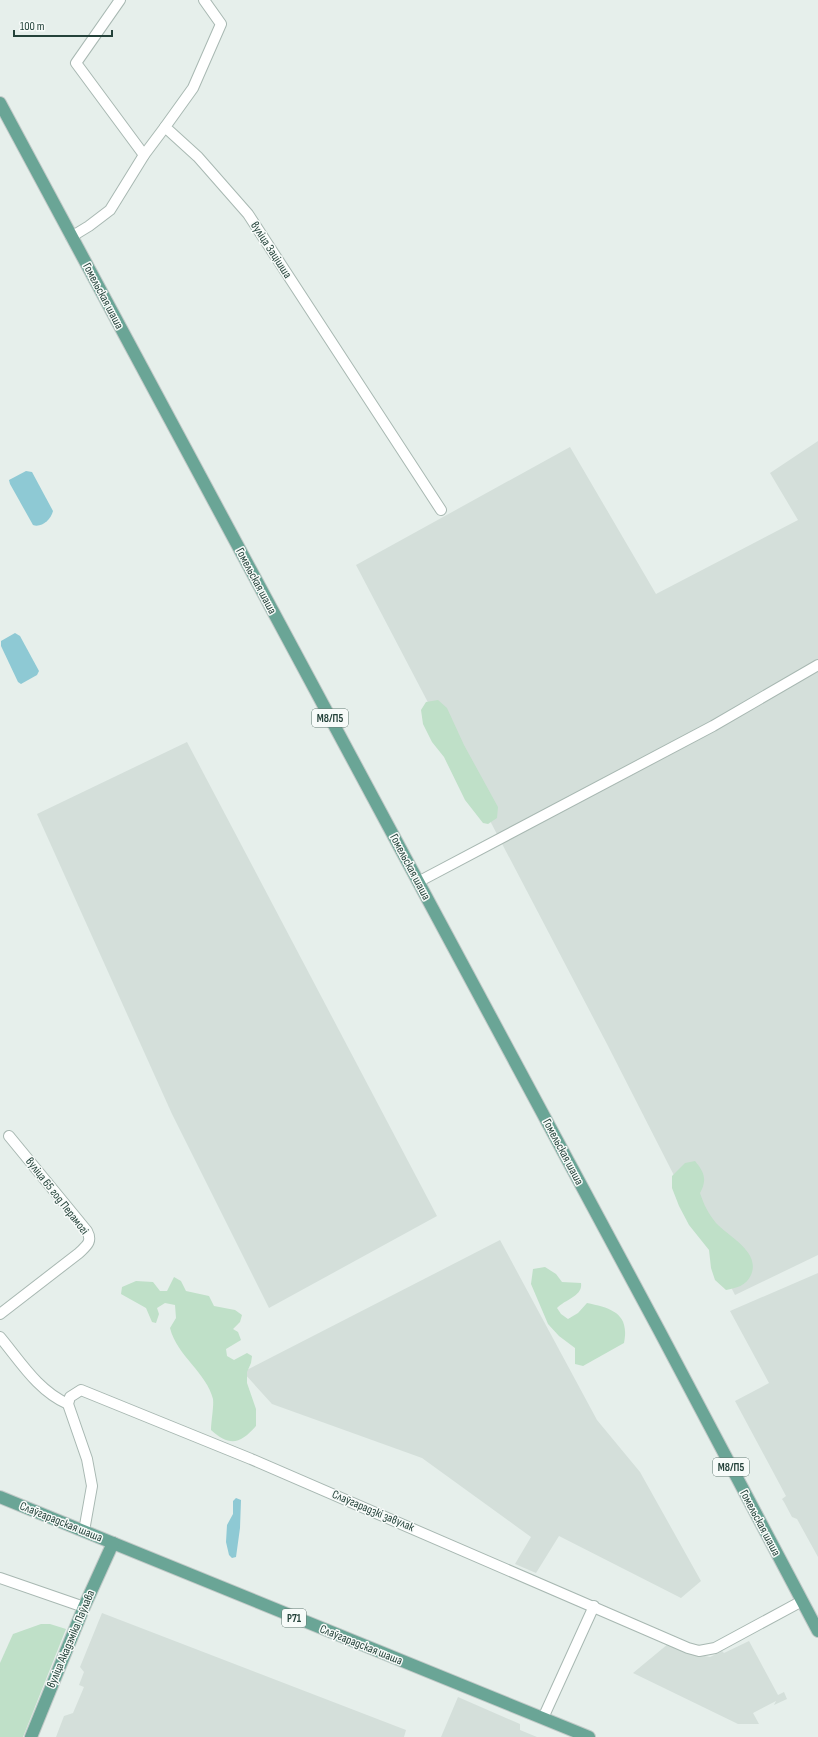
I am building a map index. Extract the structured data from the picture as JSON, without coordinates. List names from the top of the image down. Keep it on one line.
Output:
{"streets":{"main road":["Гомельская шаша","М8/П5","Слаўгарадская шаша","Р71","вуліца Акадэміка Паўлава"],"street":["вуліца Зацішша","вуліца 65 год Перамогі","Слаўгарадзкі завулак"]},"crossings":[["Гомельская шаша","Слаўгарадзкі завулак"],["Слаўгарадская шаша","вуліца Акадэміка Паўлава"]],"scale_bar":"100 m"}
